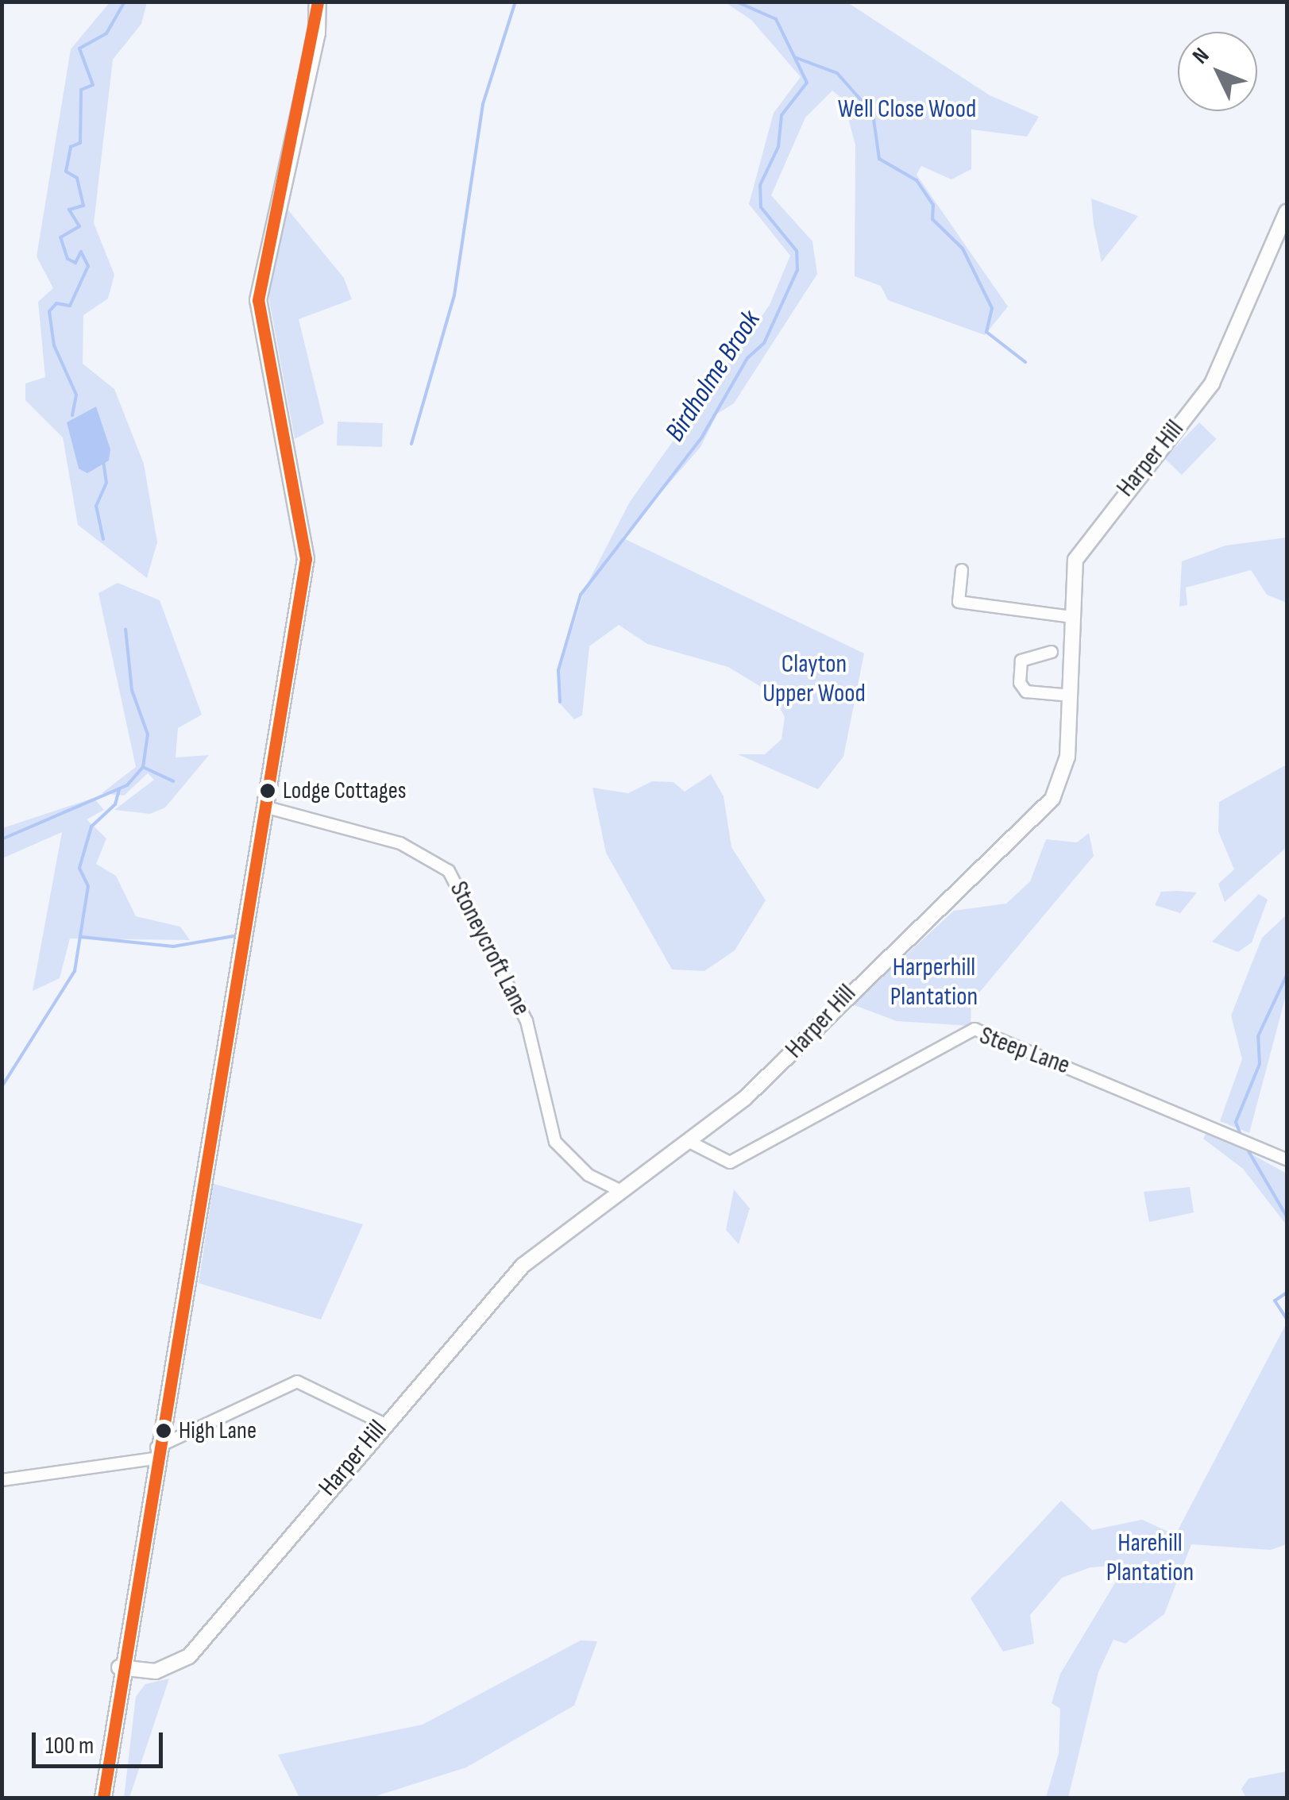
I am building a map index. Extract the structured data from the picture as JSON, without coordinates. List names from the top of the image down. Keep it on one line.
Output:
{"streets":{"street":["Harper Hill","Stoneycroft Lane","Steep Lane"]},"crossings":[["Harper Hill","Stoneycroft Lane"],["Harper Hill","Steep Lane"]],"water":["Birdholme Brook"],"parks":["Well Close Wood","Clayton Upper Wood","Harperhill Plantation","Harehill Plantation"],"places":["Lodge Cottages","High Lane"],"scale_bar":"100 m","north":"top left"}
